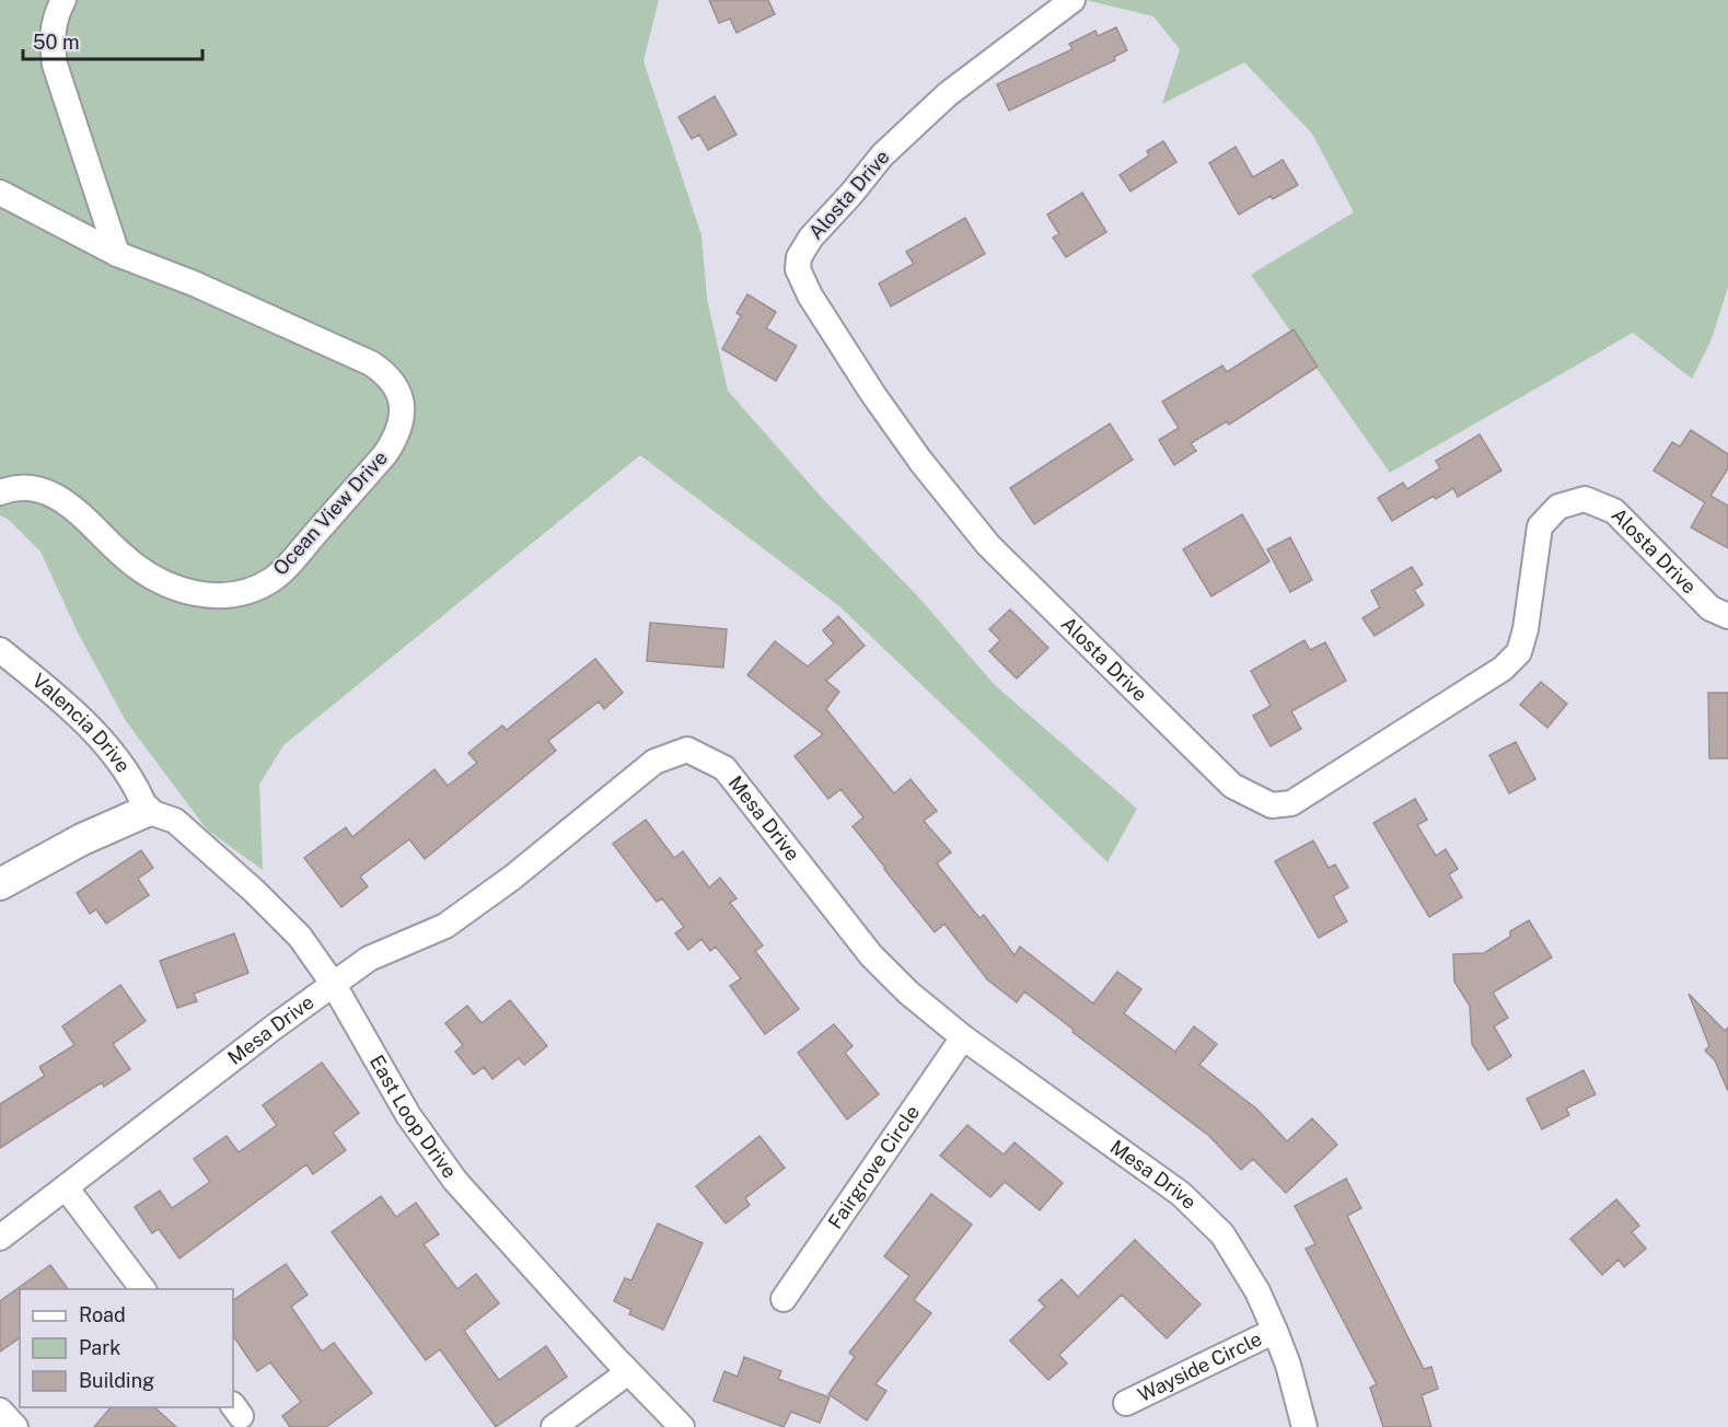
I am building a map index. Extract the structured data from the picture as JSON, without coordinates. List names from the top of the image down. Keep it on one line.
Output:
{"streets":{"street":["Alosta Drive","Ocean View Drive","Valencia Drive","Mesa Drive","East Loop Drive","Fairgrove Circle","Wayside Circle"]},"crossings":[["Valencia Drive","East Loop Drive"],["Mesa Drive","East Loop Drive"],["Mesa Drive","Fairgrove Circle"],["Mesa Drive","Wayside Circle"]],"legend":["Road","Park","Building"],"scale_bar":"50 m"}
